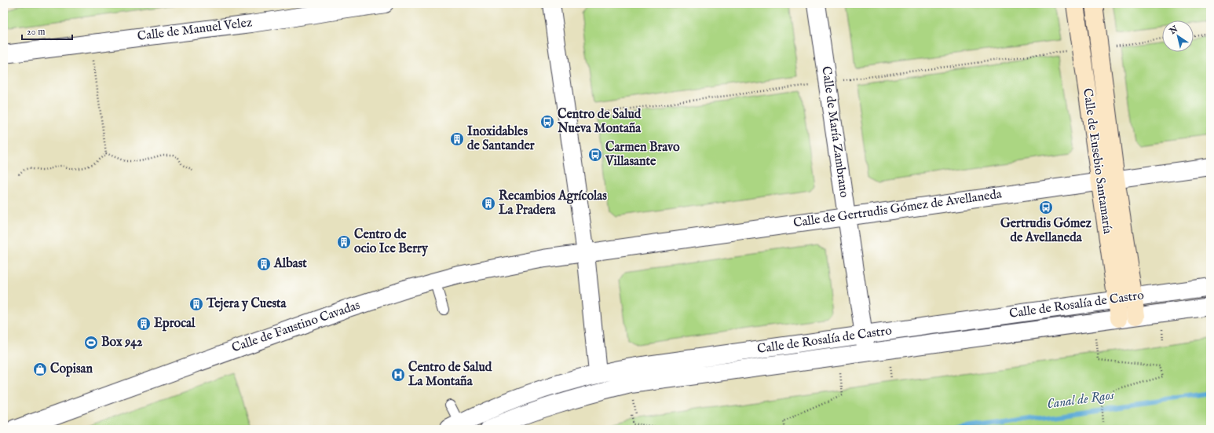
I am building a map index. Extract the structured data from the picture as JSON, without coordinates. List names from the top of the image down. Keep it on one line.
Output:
{"streets":{"main road":["Calle de Eusebio Santamaría"],"street":["Calle de Manuel Velez","Calle de María Zambrano","Calle de Gertrudis Gómez de Avellaneda","Calle de Rosalía de Castro","Calle de Faustino Cavadas"]},"crossings":[["Calle de María Zambrano","Calle de Gertrudis Gómez de Avellaneda"],["Calle de María Zambrano","Calle de Rosalía de Castro"],["Calle de Eusebio Santamaría","Calle de Gertrudis Gómez de Avellaneda"],["Calle de Eusebio Santamaría","Calle de Rosalía de Castro"],["Calle de Gertrudis Gómez de Avellaneda","Calle de Faustino Cavadas"]],"water":["Canal de Raos"],"places":{"bus stop":["Centro de Salud Nueva Montaña","Carmen Bravo Villasante","Gertrudis Gómez de Avellaneda"],"building":["Inoxidables de Santander","Recambios Agrícolas La Pradera","Centro de ocio Ice Berry","Albast","Tejera y Cuesta","Eprocal"],"sports":["Box 942"],"shop":["Copisan"],"hospital":["Centro de Salud La Montaña"]},"scale_bar":"20 m","north":"top left"}
